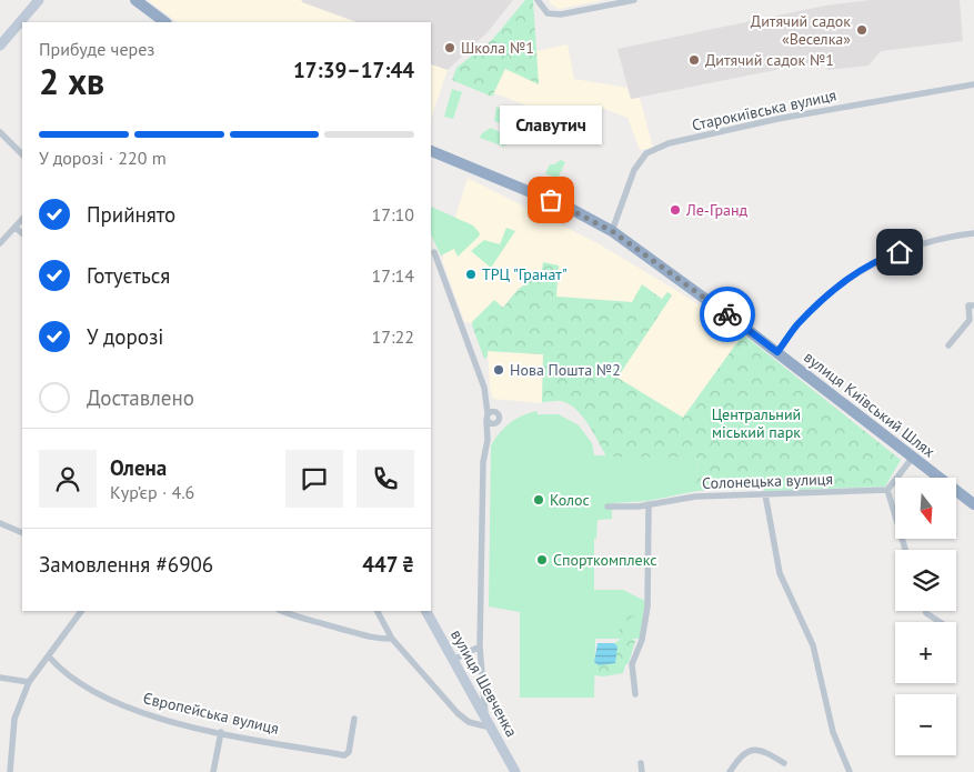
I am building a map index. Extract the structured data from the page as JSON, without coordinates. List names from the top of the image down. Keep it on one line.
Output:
{"streets":{"highway":["вулиця Київський Шлях"],"main road":["вулиця Шевченка"],"street":["Старокиївська вулиця","Солонецька вулиця","Європейська вулиця"]},"crossings":[["Старокиївська вулиця","вулиця Київський Шлях"]],"parks":["Центральний міський парк"],"places":["Дитячий садок «Веселка»","Школа №1","Дитячий садок №1","Славутич","Ле-Гранд","ТРЦ \"Гранат\"","Нова Пошта №2","Колос","Спорткомплекс"],"north":"bottom","page":{"heading":["2 хв","Прибуде через","17:39–17:44"],"panel":["Олена","Кур’єр · 4.6","Замовлення #6906","447 ₴"],"bubble":"Славутич","bar":"У дорозі · 220 m","list":[["Прийнято","17:10"],["Готується","17:14"],["У дорозі","17:22"],"Доставлено"],"map_buttons":["+","−"]}}
